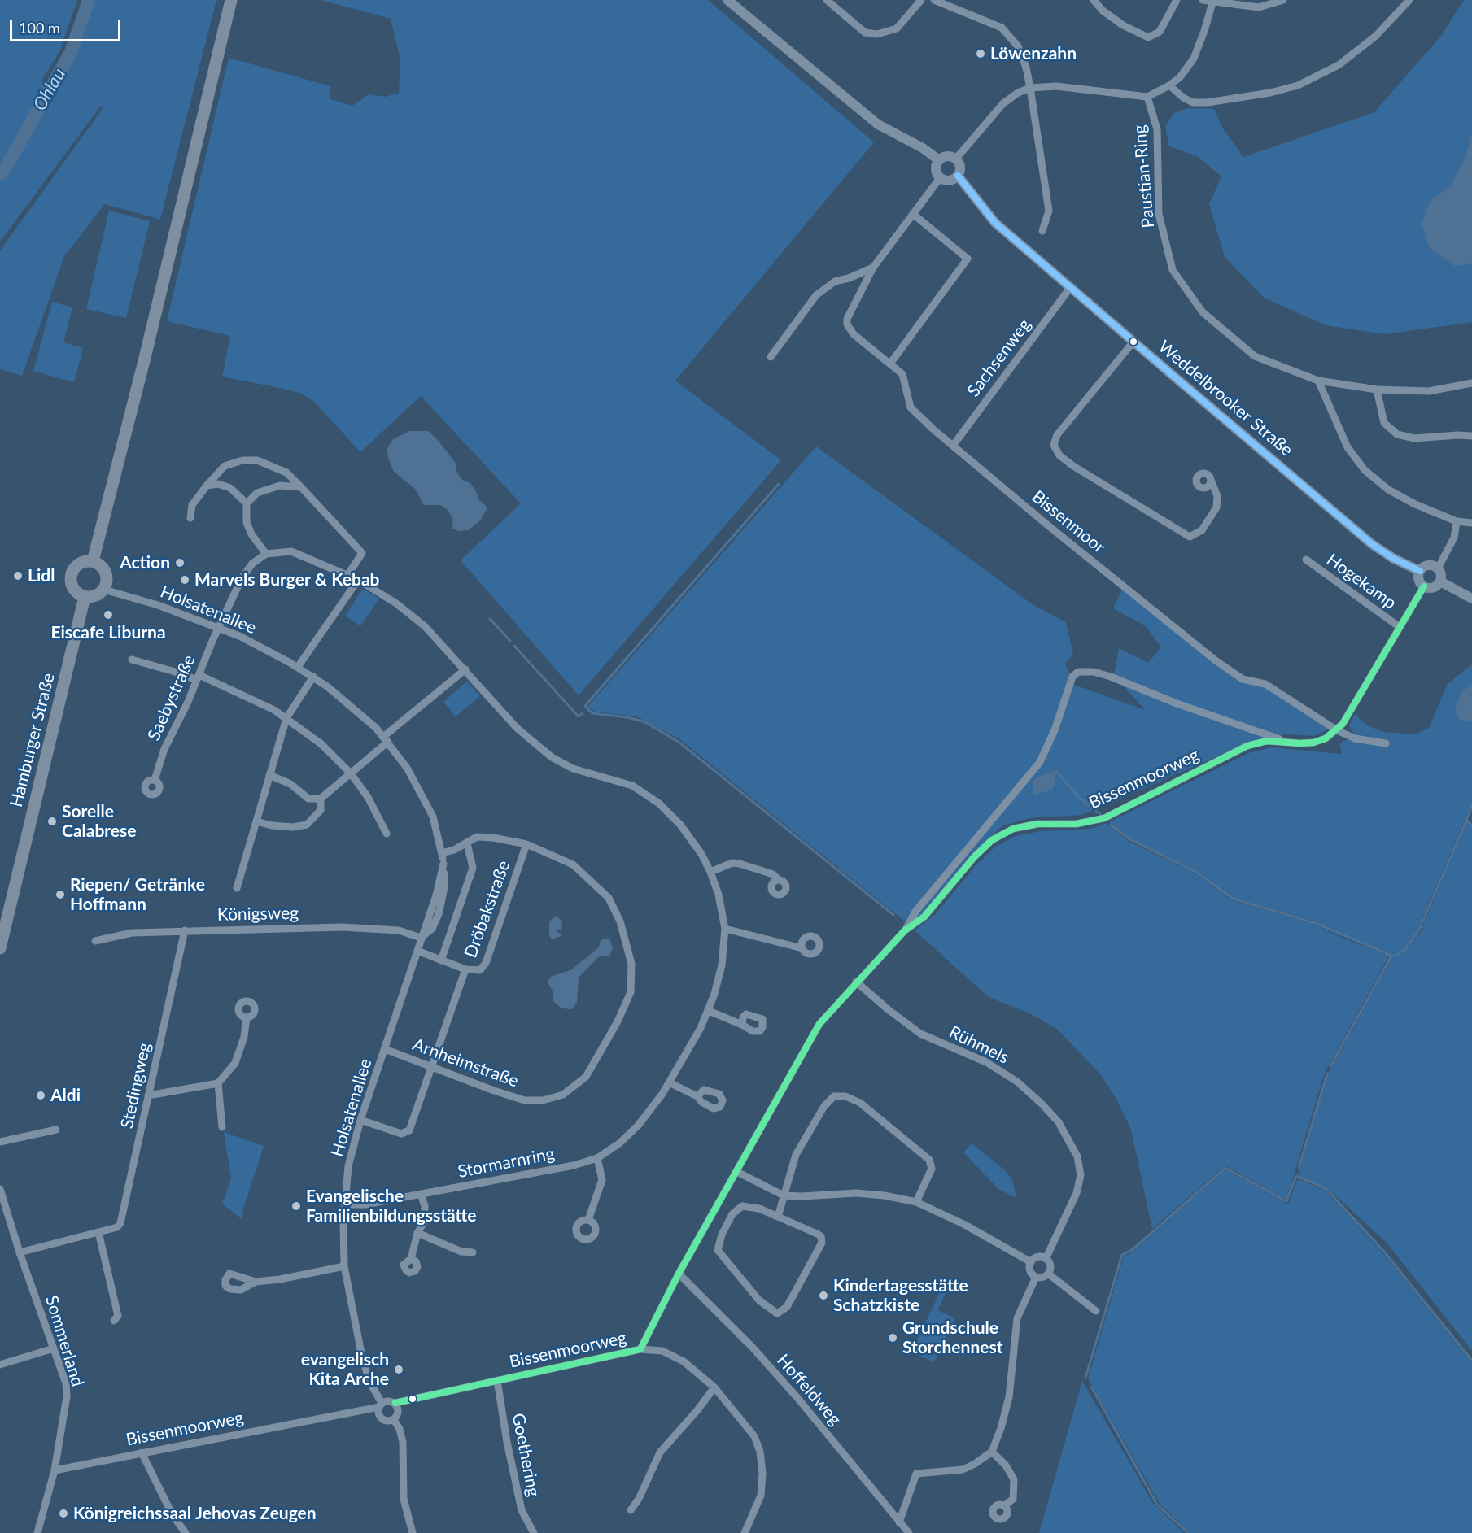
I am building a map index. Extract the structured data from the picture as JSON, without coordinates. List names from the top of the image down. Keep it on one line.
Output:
{"streets":{"main road":["Hamburger Straße"],"street":["Paustian-Ring","Sachsenweg","Weddelbrooker Straße","Bissenmoor","Hogekamp","Holsatenallee","Saebystraße","Bissenmoorweg","Dröbakstraße","Königsweg","Rühmels","Arnheimstraße","Stedingweg","Stormarnring","Sommerland","Hoffeldweg","Goethering"]},"crossings":[["Sachsenweg","Weddelbrooker Straße"],["Sachsenweg","Bissenmoor"],["Weddelbrooker Straße","Bissenmoor"],["Bissenmoor","Bissenmoorweg"],["Holsatenallee","Saebystraße"],["Holsatenallee","Hamburger Straße"],["Holsatenallee","Bissenmoorweg"],["Holsatenallee","Königsweg"],["Holsatenallee","Arnheimstraße"],["Holsatenallee","Stormarnring"],["Bissenmoorweg","Rühmels"],["Bissenmoorweg","Sommerland"],["Bissenmoorweg","Hoffeldweg"],["Bissenmoorweg","Goethering"],["Dröbakstraße","Arnheimstraße"],["Königsweg","Stedingweg"],["Stedingweg","Sommerland"]],"water":["Ohlau"],"places":["Löwenzahn","Action","Lidl","Marvels Burger & Kebab","Eiscafe Liburna","Sorelle Calabrese","Riepen/ Getränke Hoffmann","Aldi","Evangelische Familienbildungsstätte","Kindertagesstätte Schatzkiste","Grundschule Storchennest","evangelisch Kita Arche","Königreichssaal Jehovas Zeugen"],"scale_bar":"100 m"}
